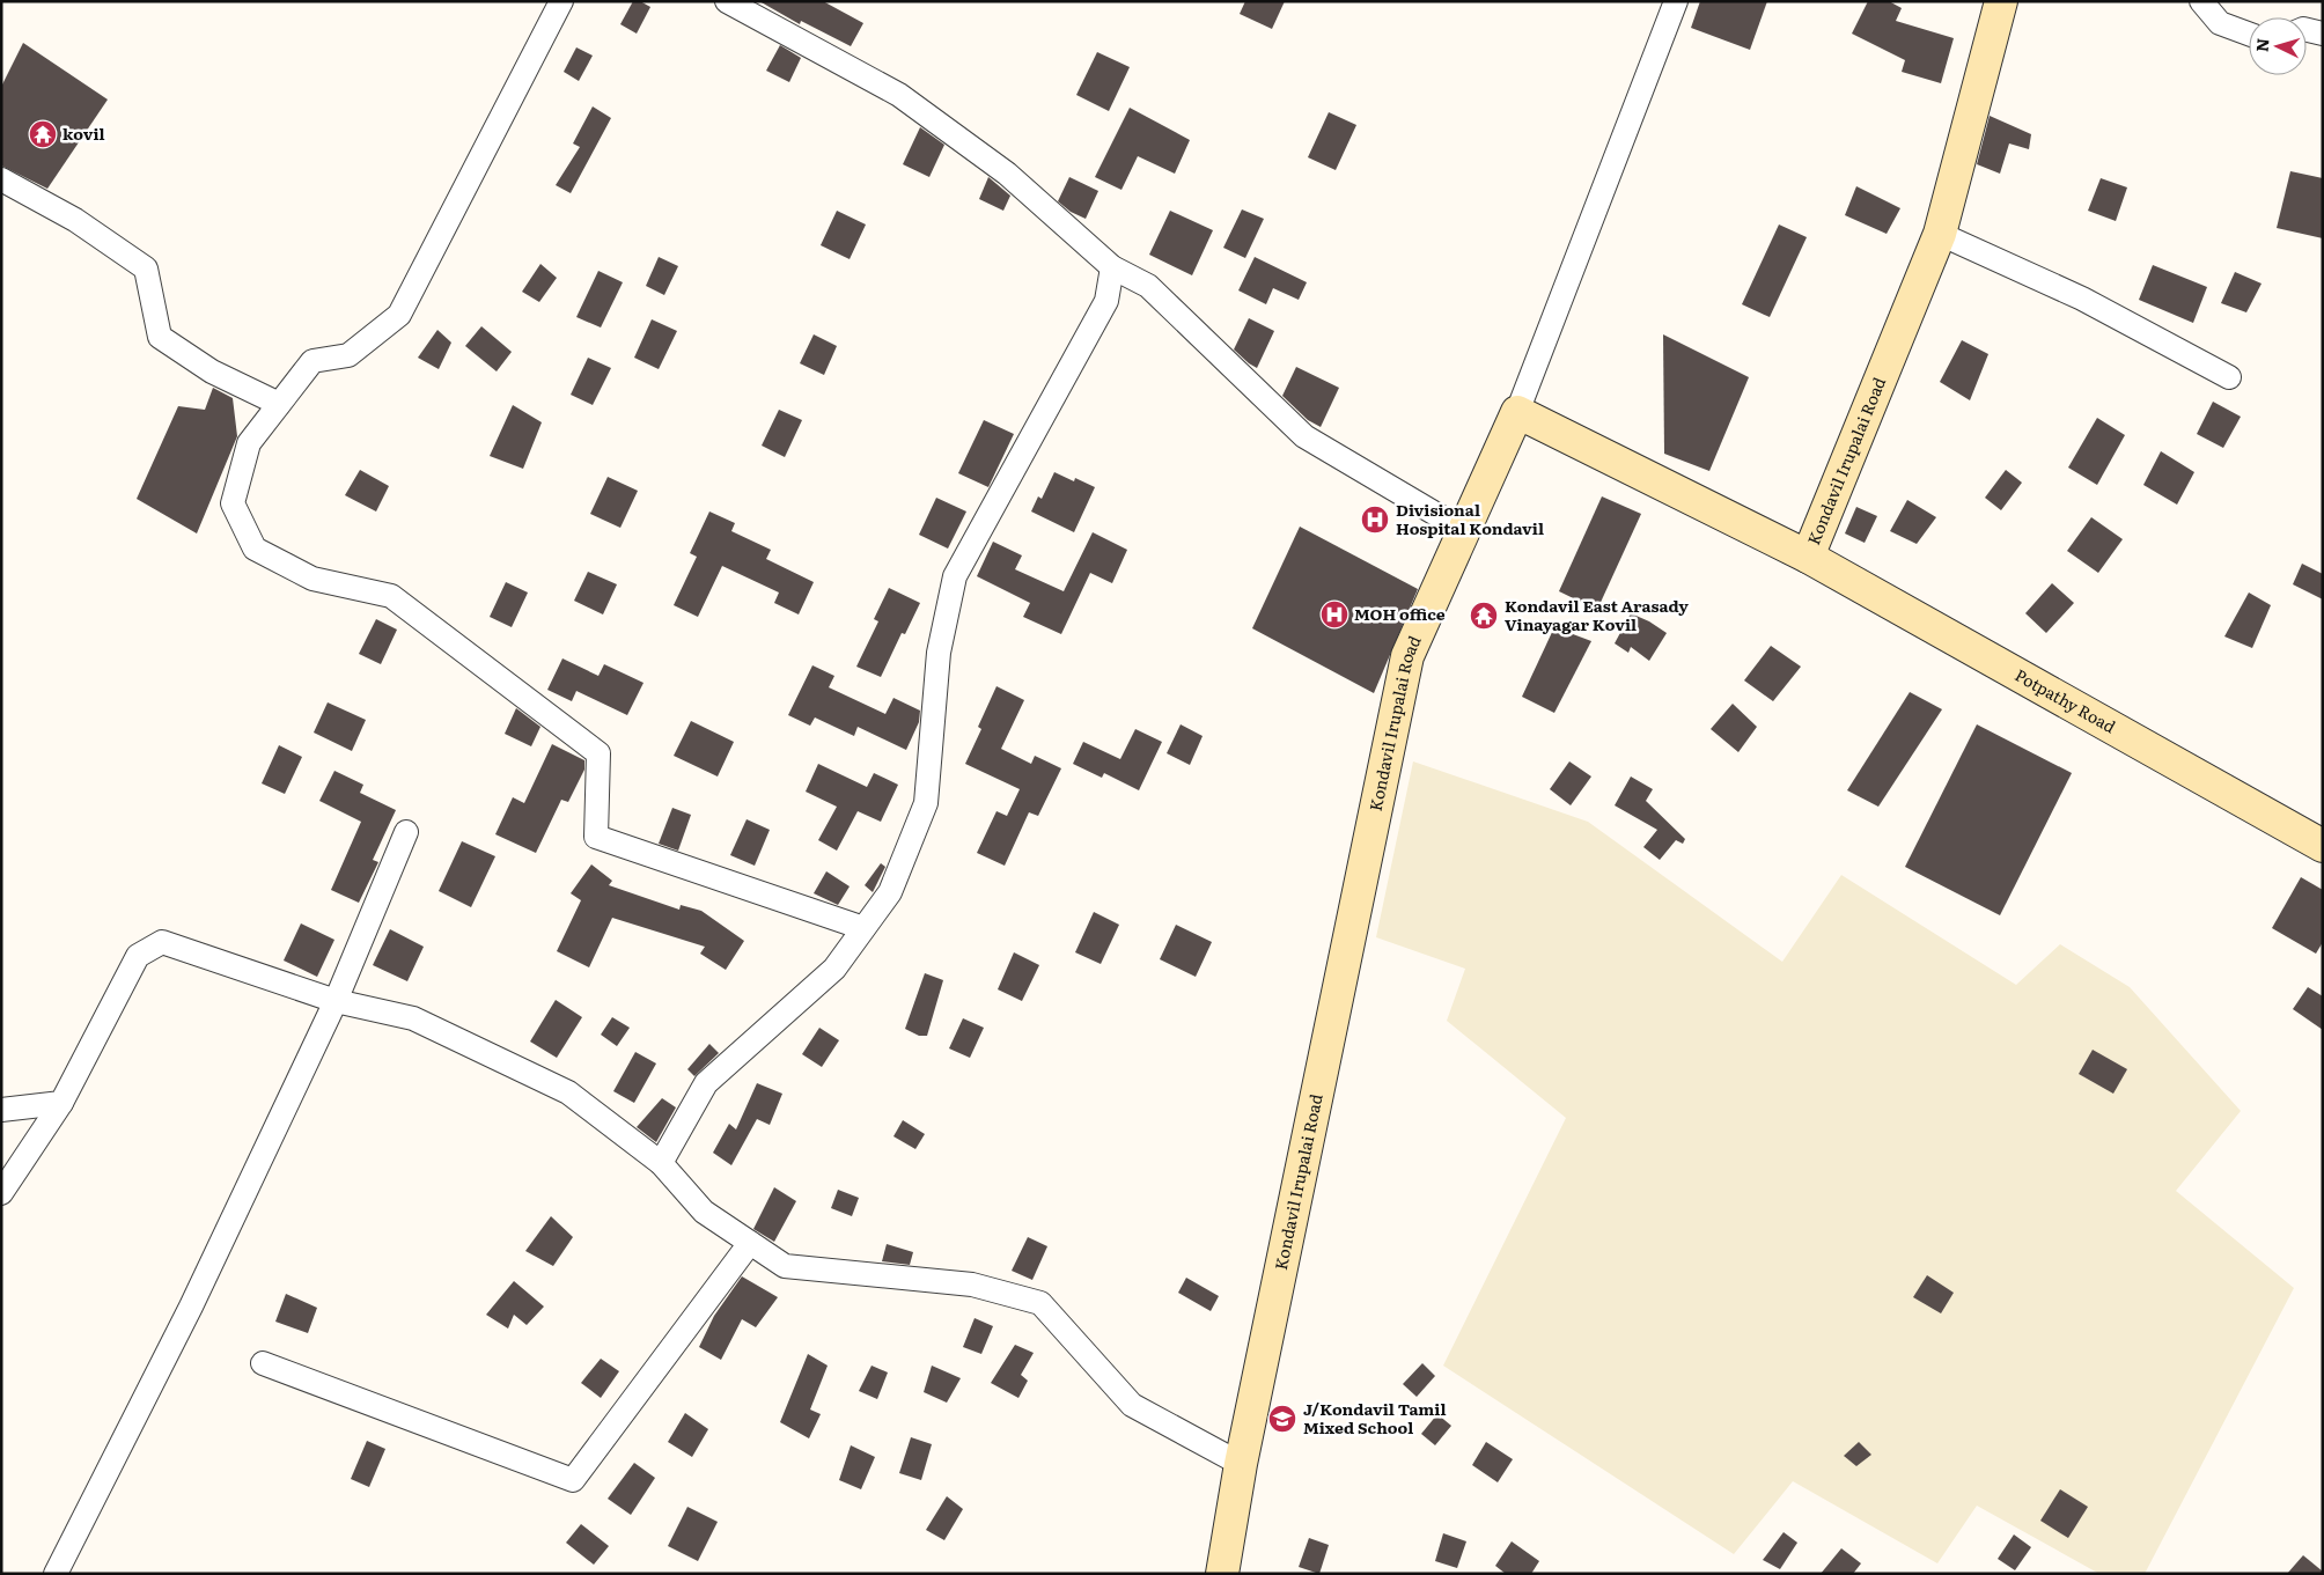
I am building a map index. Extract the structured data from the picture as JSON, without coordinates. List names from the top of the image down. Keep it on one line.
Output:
{"streets":{"street":["Kondavil Irupalai Road","Potpathy Road"]},"crossings":[["Kondavil Irupalai Road","Potpathy Road"]],"places":{"temple":["kovil","Kondavil East Arasady Vinayagar Kovil"],"hospital":["Divisional Hospital Kondavil","MOH office"],"school or university":["J/Kondavil Tamil Mixed School"]},"north":"left"}
